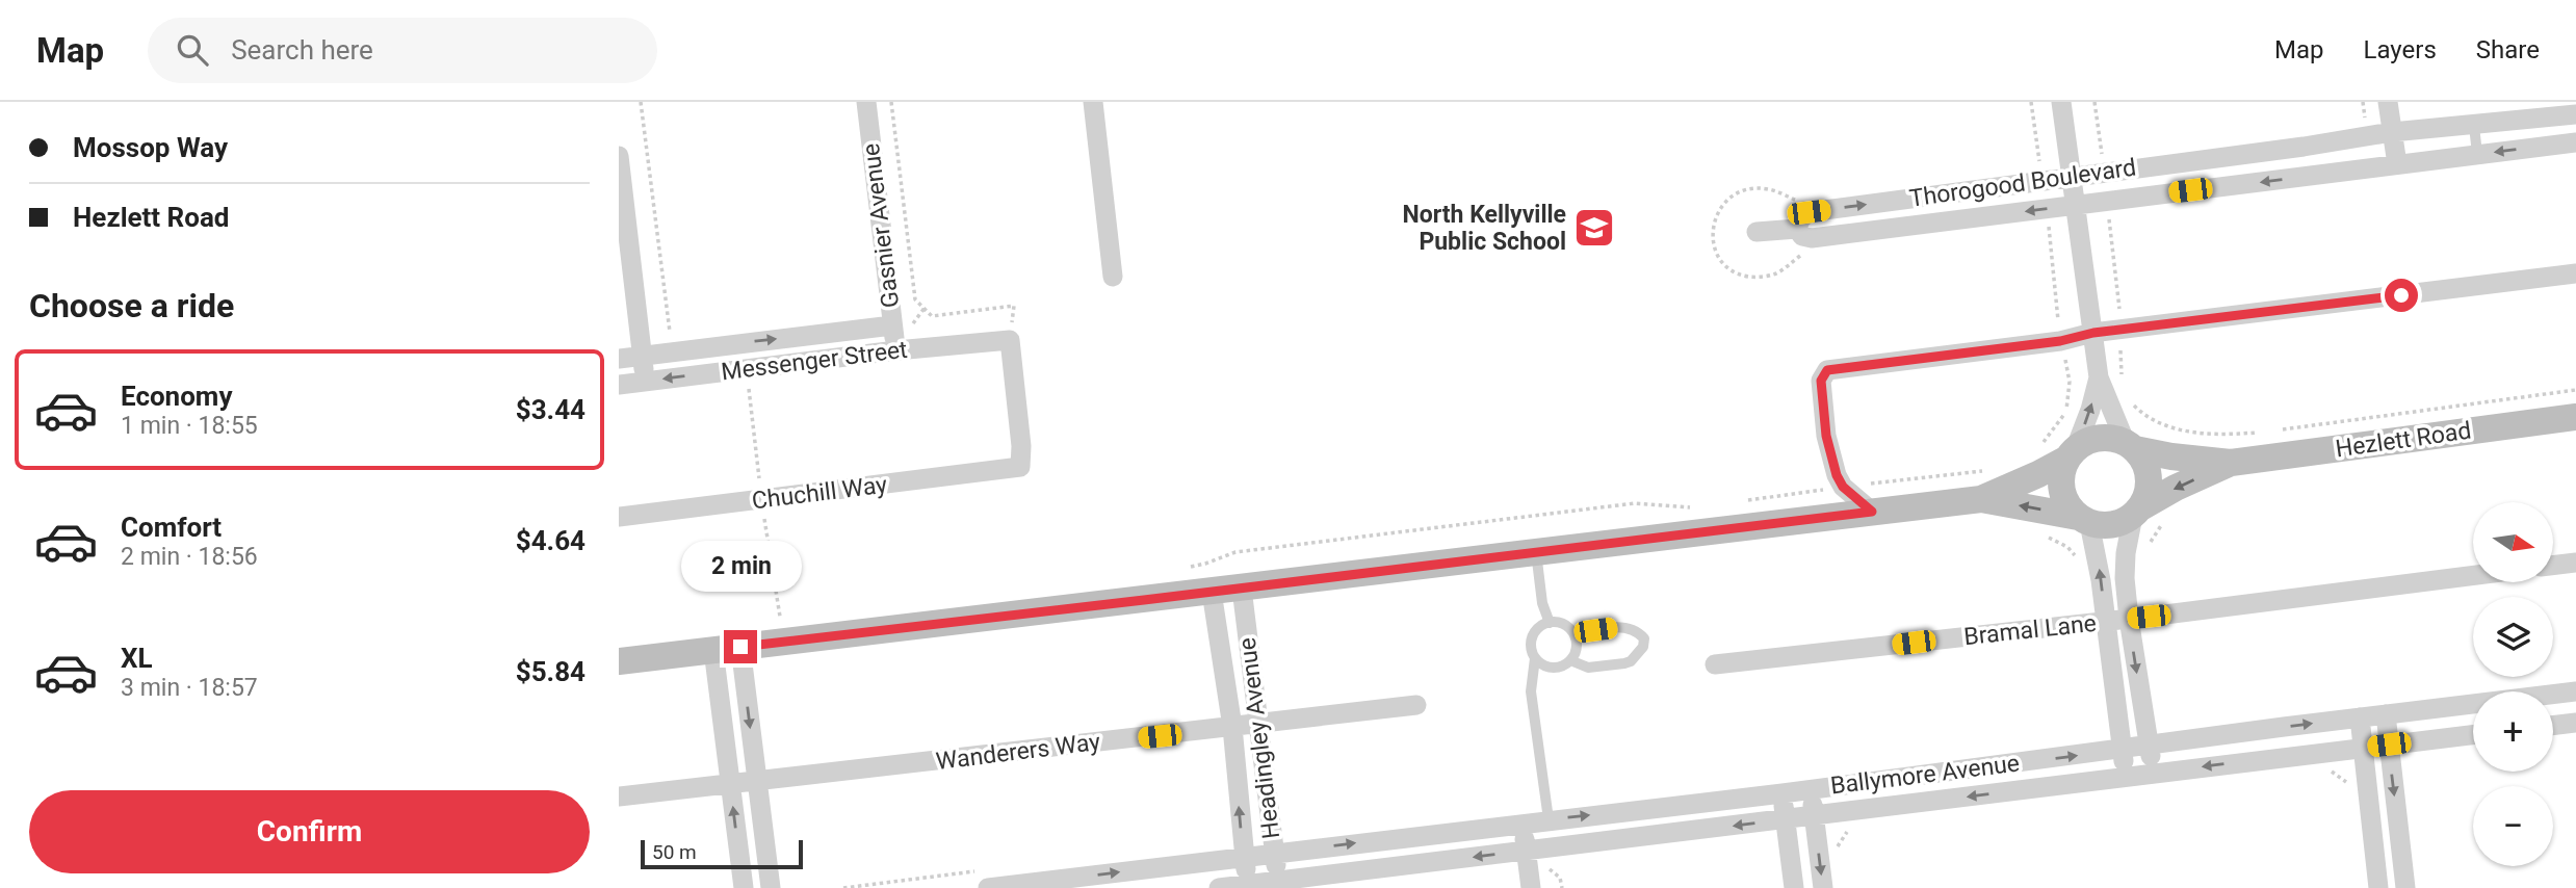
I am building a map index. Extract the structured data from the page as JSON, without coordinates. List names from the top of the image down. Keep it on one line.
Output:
{"streets":{"main road":["Hezlett Road"],"street":["Thorogood Boulevard","Gasnier Avenue","Messenger Street","Chuchill Way","Bramal Lane","Headingley Avenue","Wanderers Way","Ballymore Avenue"]},"crossings":[["Gasnier Avenue","Messenger Street"],["Messenger Street","Chuchill Way"],["Headingley Avenue","Wanderers Way"],["Headingley Avenue","Ballymore Avenue"]],"places":{"school or university":["North Kellyville Public School"]},"scale_bar":"50 m","north":"right","page":{"header":"Map","search":"Search here","nav":["Map","Layers","Share"],"banner":["Mossop Way","Hezlett Road"],"heading":"Choose a ride","list":[{"name":"Economy","note":"1 min · 18:55","value":"$3.44"},{"name":"Comfort","note":"2 min · 18:56","value":"$4.64"},{"name":"XL","note":"3 min · 18:57","value":"$5.84"}],"map_buttons":["+","−"],"bubble":"2 min","buttons":"Confirm","scale":"50 m"}}
